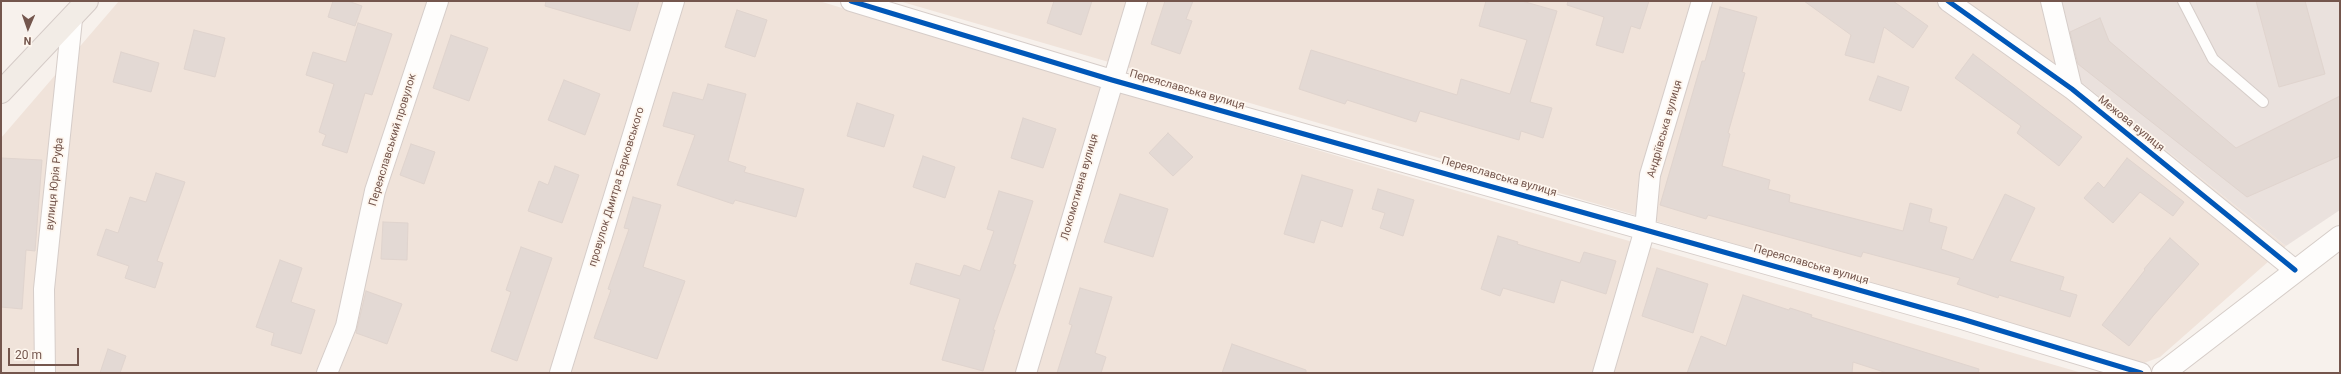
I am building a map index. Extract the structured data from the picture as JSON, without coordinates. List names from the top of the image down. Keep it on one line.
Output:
{"streets":{"street":["Переяславська вулиця","Межова вулиця","Андріївська вулиця","Переяславський провулок","вулиця Юрія Руфа","провулок Дмитра Барковського","Локомотивна вулиця"]},"crossings":[["Переяславська вулиця","Андріївська вулиця"],["Переяславська вулиця","Локомотивна вулиця"]],"scale_bar":"20 m","north":"bottom"}
